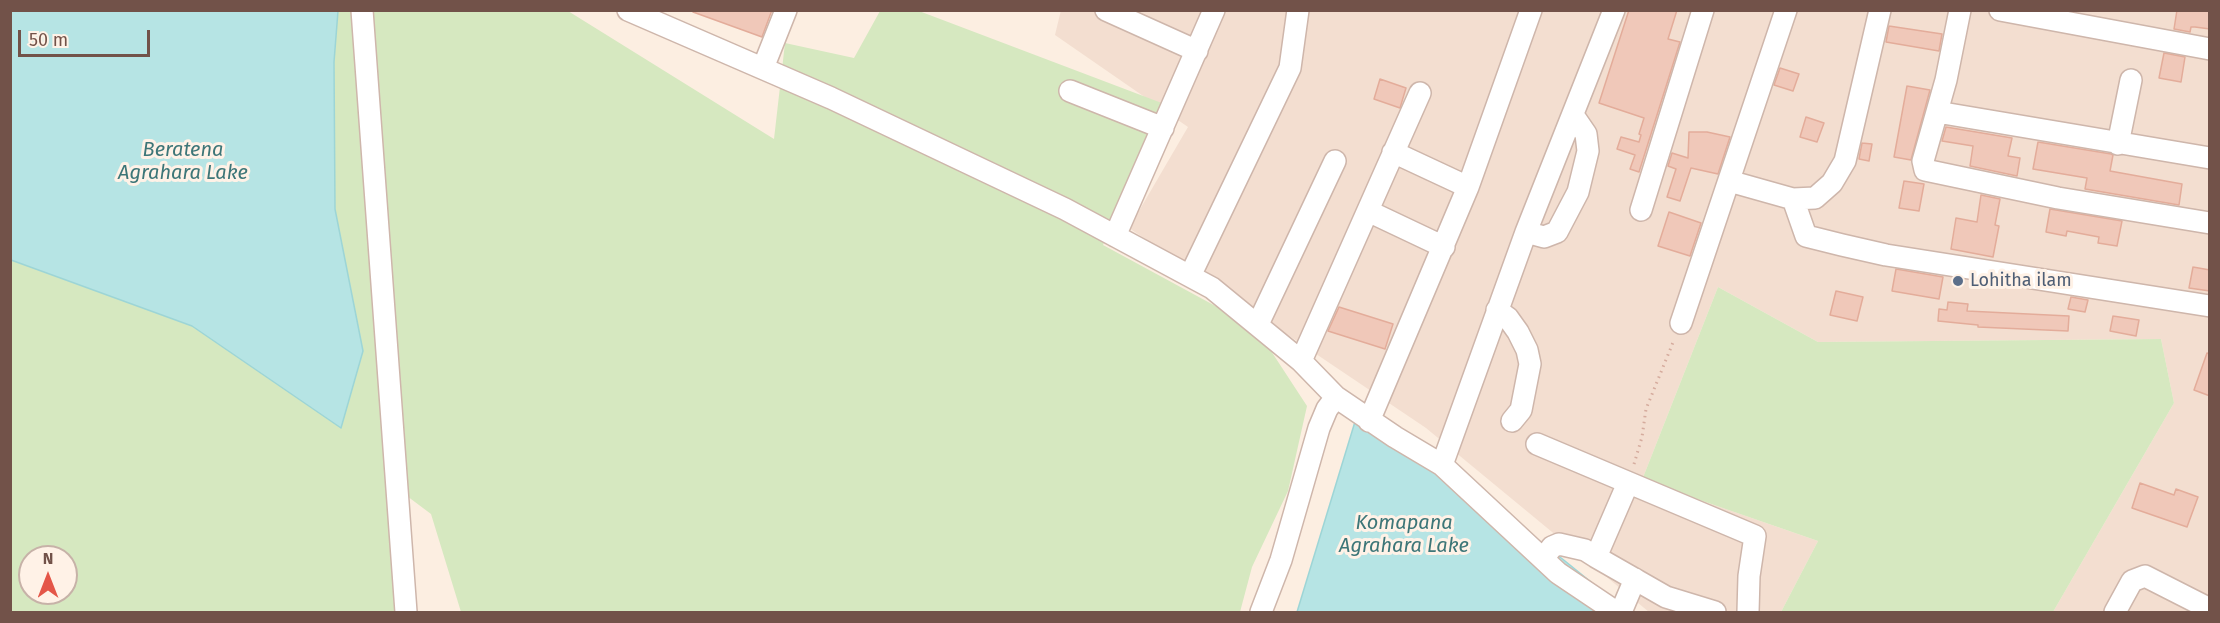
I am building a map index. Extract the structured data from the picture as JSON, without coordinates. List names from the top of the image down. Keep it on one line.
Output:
{"water":["Beratena Agrahara Lake","Komapana Agrahara Lake"],"places":["Lohitha ilam"],"scale_bar":"50 m","north":"top"}
